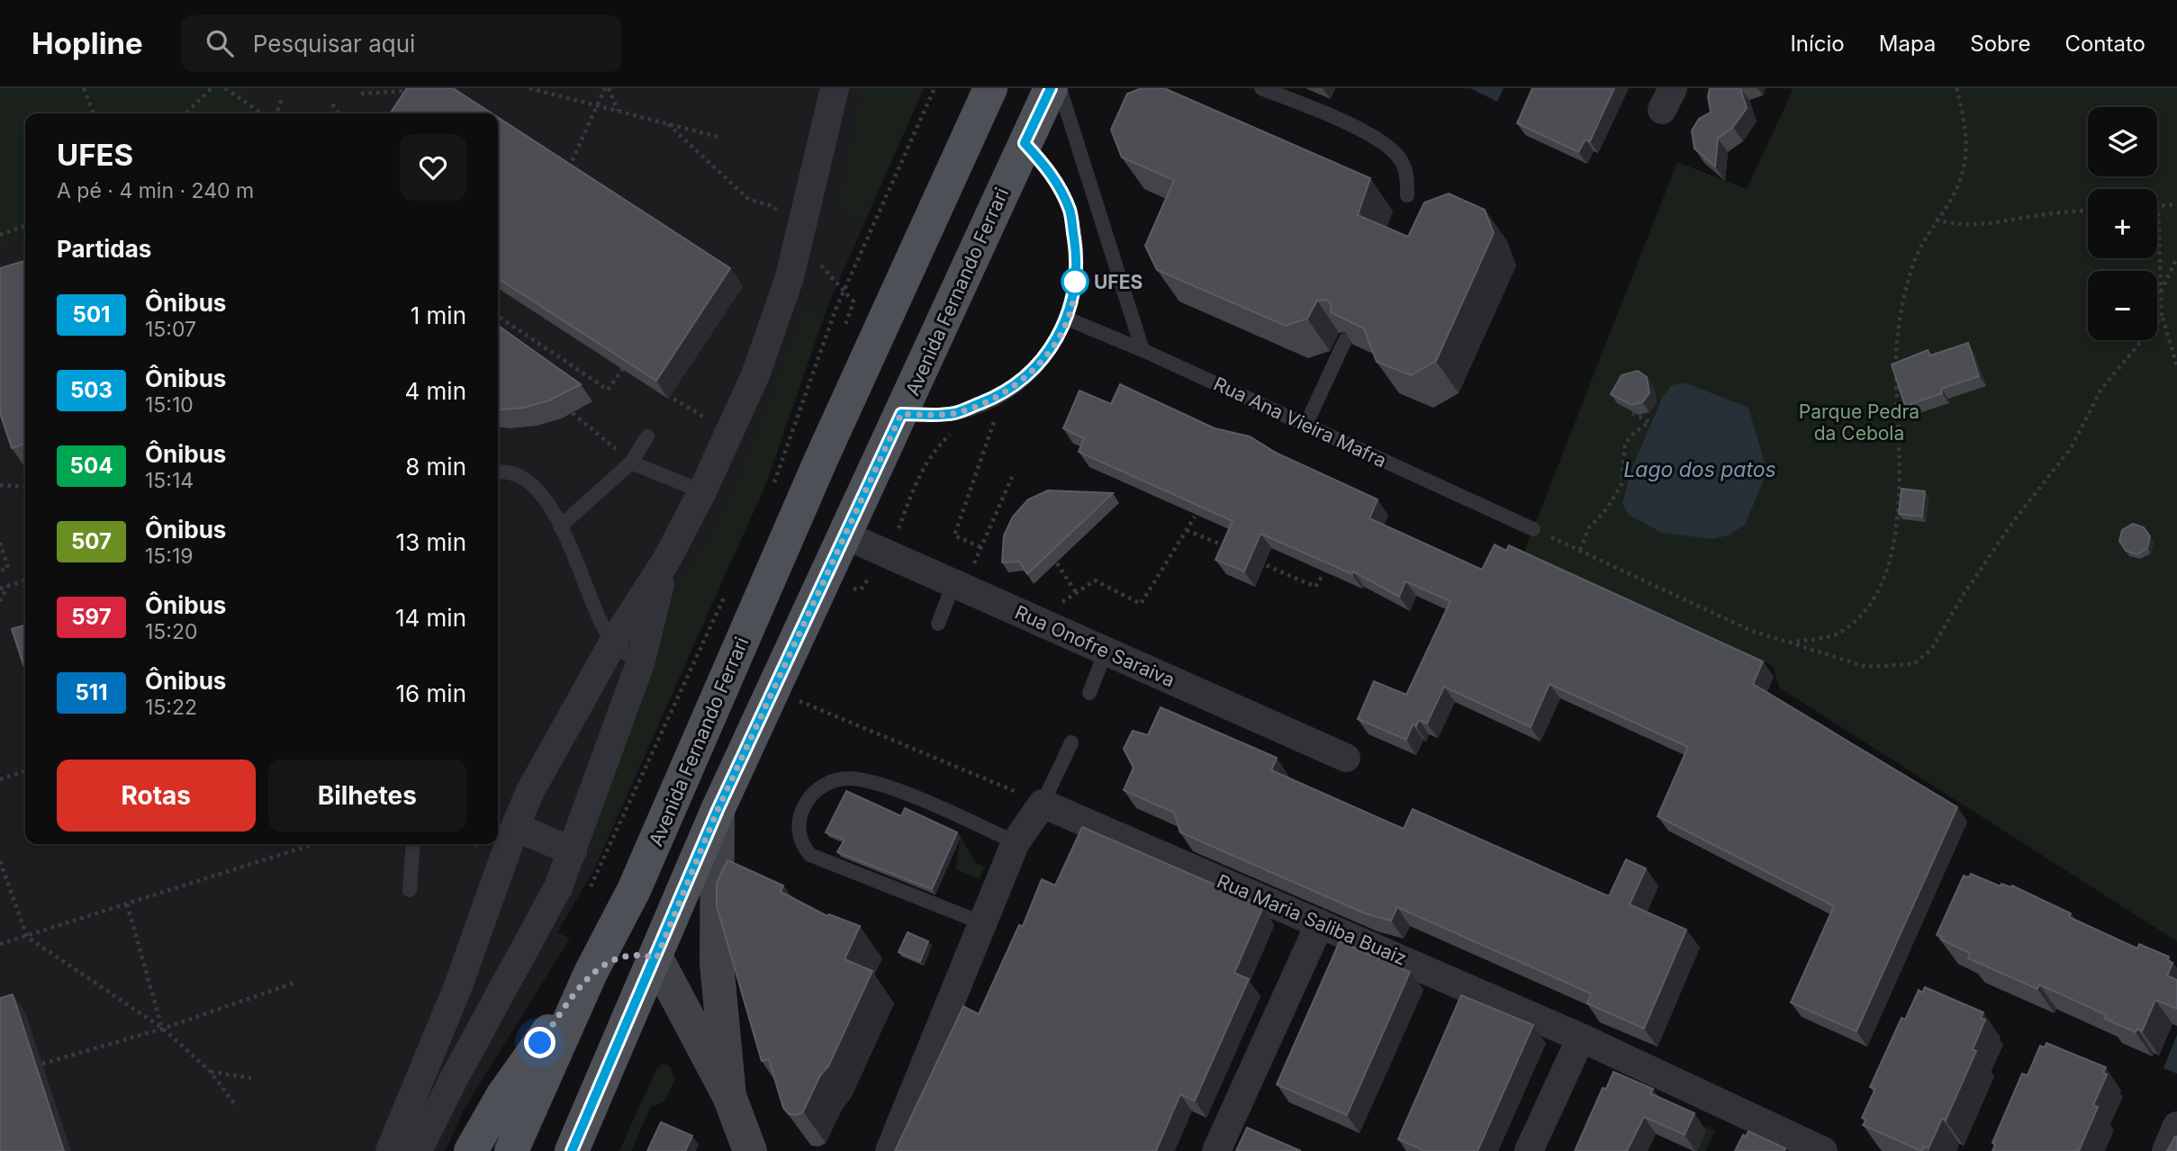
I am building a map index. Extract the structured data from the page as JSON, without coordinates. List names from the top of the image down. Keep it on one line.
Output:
{"streets":{"main road":["Avenida Fernando Ferrari"],"street":["Rua Onofre Saraiva","Rua Maria Saliba Buaiz"],"lane":["Rua Ana Vieira Mafra"]},"crossings":[["Avenida Fernando Ferrari","Rua Onofre Saraiva"]],"water":["Lago dos patos"],"parks":["Parque Pedra da Cebola"],"places":["UFES"],"lines":["bus line 501"],"page":{"header":"Hopline","search":"Pesquisar aqui","nav":["Início","Mapa","Sobre","Contato"],"map_buttons":["+","−"],"heading":[["UFES","A pé · 4 min · 240 m"],"Partidas"],"list":[{"mark":"501","name":"Ônibus","note":"15:07","value":"1 min"},{"mark":"503","name":"Ônibus","note":"15:10","value":"4 min"},{"mark":"504","name":"Ônibus","note":"15:14","value":"8 min"},{"mark":"507","name":"Ônibus","note":"15:19","value":"13 min"},{"mark":"597","name":"Ônibus","note":"15:20","value":"14 min"},{"mark":"511","name":"Ônibus","note":"15:22","value":"16 min"}],"buttons":["Rotas","Bilhetes"]}}
